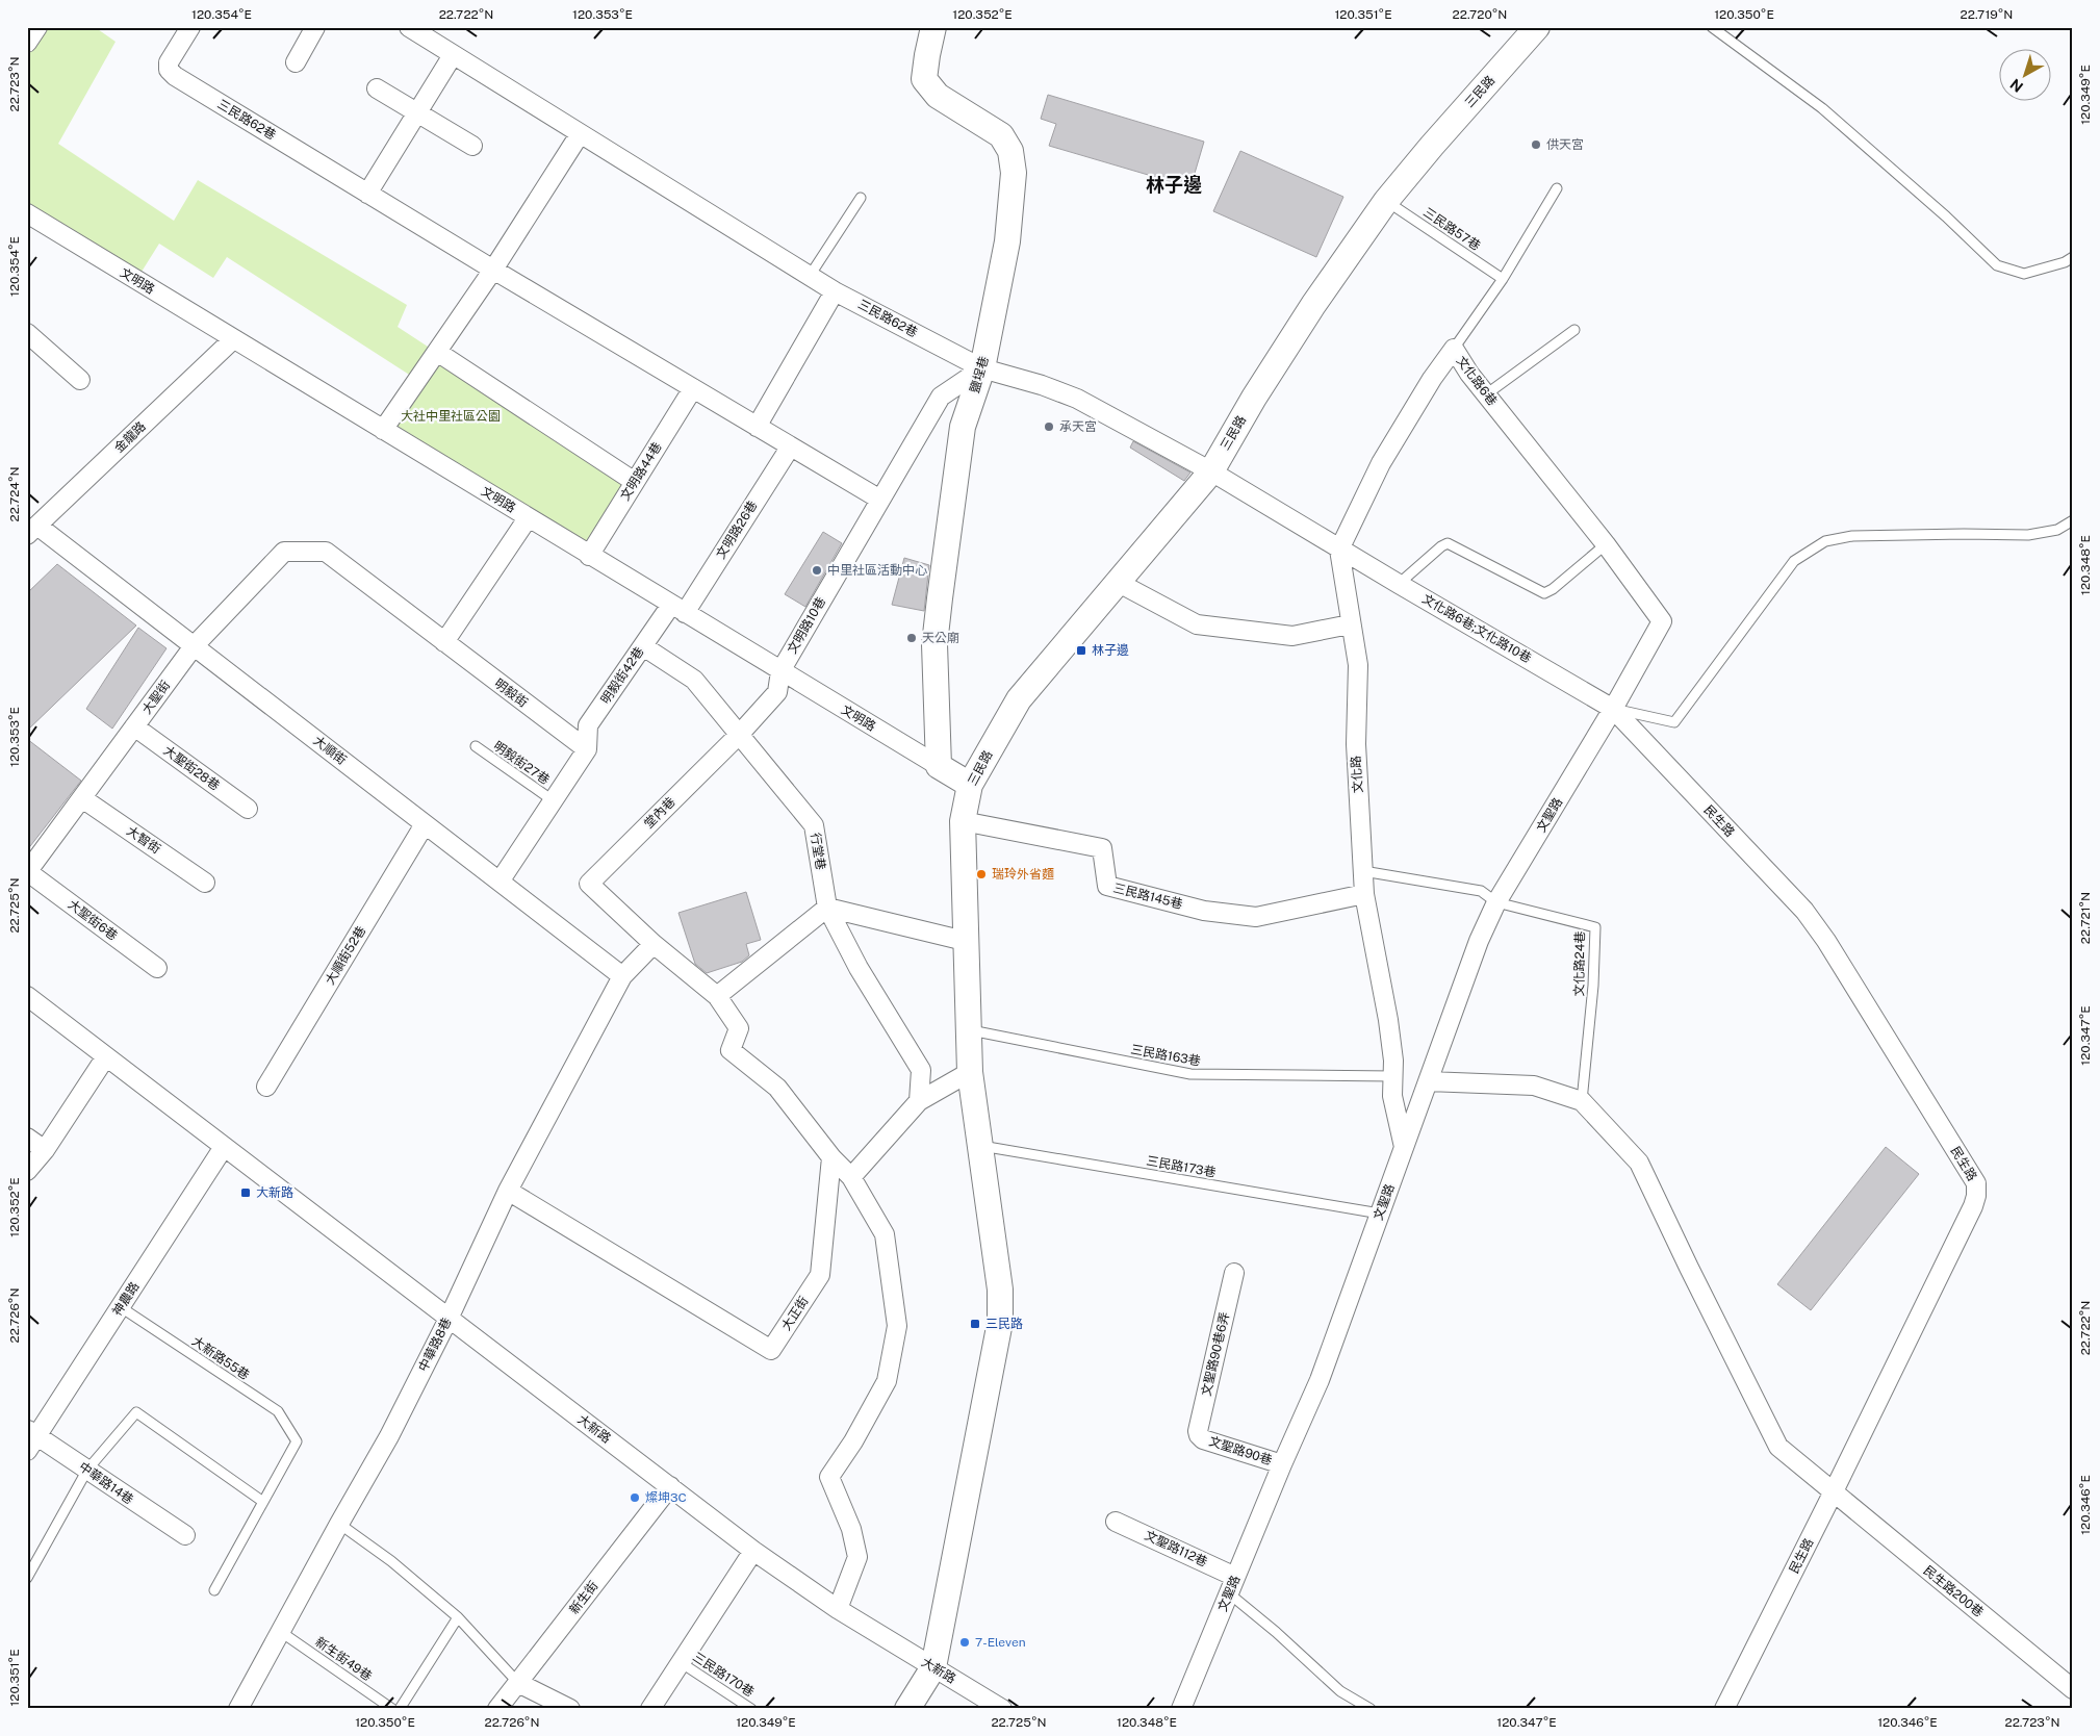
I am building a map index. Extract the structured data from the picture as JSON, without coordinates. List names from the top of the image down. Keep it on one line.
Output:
{"streets":{"main road":["三民路","文明路","鹽埕巷"],"street":["三民路62巷","文化路6巷","金龍路","文明路44巷","文明路26巷","文明路10巷","文化路6巷;文化路10巷","明毅街42巷","明毅街","大聖街","大順街","大聖街28巷","文化路","堂內巷","文聖路","民生路","大智街","行堂巷","三民路145巷","大聖街6巷","大順街52巷","神農路","大正街","中華路8巷","文聖路90巷6弄","大新路","文聖路90巷","中華路14巷","文聖路112巷","民生路200巷","新生街"],"lane":["三民路57巷","明毅街27巷","文化路24巷","三民路163巷","三民路173巷","大新路55巷","新生街49巷","三民路170巷"]},"crossings":[["三民路","三民路62巷"],["三民路","三民路57巷"],["三民路","文明路"],["三民路","三民路145巷"],["三民路","三民路163巷"],["三民路","三民路173巷"],["三民路","大新路"],["三民路62巷","鹽埕巷"],["三民路62巷","文明路44巷"],["三民路62巷","文明路26巷"],["三民路62巷","文明路10巷"],["文明路","鹽埕巷"],["文明路","金龍路"],["文明路","文明路44巷"],["文明路","文明路26巷"],["文明路","文明路10巷"],["文明路","明毅街42巷"],["文明路","堂內巷"],["鹽埕巷","文明路10巷"],["文化路6巷","文化路6巷;文化路10巷"],["文化路6巷","文化路"],["文化路6巷","文聖路"],["文化路6巷","民生路"],["金龍路","大順街"],["文明路26巷","明毅街42巷"],["文明路10巷","堂內巷"],["文化路6巷;文化路10巷","文化路"],["文化路6巷;文化路10巷","文聖路"],["文化路6巷;文化路10巷","民生路"],["明毅街42巷","明毅街"],["明毅街42巷","行堂巷"],["明毅街","大聖街"],["大聖街","大順街"],["大聖街","大聖街28巷"],["大聖街","大智街"],["大聖街","大聖街6巷"],["大順街","大順街52巷"],["大順街","中華路8巷"],["文化路","文聖路"],["文化路","三民路145巷"],["文化路","三民路163巷"],["堂內巷","行堂巷"],["堂內巷","中華路8巷"],["文聖路","民生路"],["文聖路","文化路24巷"],["文聖路","三民路173巷"],["文聖路","文聖路90巷"],["文聖路","文聖路112巷"],["民生路","民生路200巷"],["文化路24巷","民生路200巷"],["神農路","大新路55巷"],["神農路","大新路"],["神農路","中華路14巷"],["大正街","中華路8巷"],["中華路8巷","大新路"],["中華路8巷","新生街49巷"],["文聖路90巷6弄","文聖路90巷"],["大新路","新生街"]],"districts":["林子邊"],"parks":["大社中里社區公園"],"places":{"other":["供天宮","承天宮","中里社區活動中心","天公廟","瑞玲外省麵","燦坤3C","7-Eleven"],"transit":["林子邊","大新路","三民路"]},"north":"bottom left","coordinates":["120.354°E","22.722°N","120.353°E","120.352°E","120.351°E","22.720°N","120.350°E","22.719°N","22.723°N","120.349°E","22.724°N","120.348°E","22.725°N","22.721°N","120.347°E","22.726°N","120.346°E"]}
